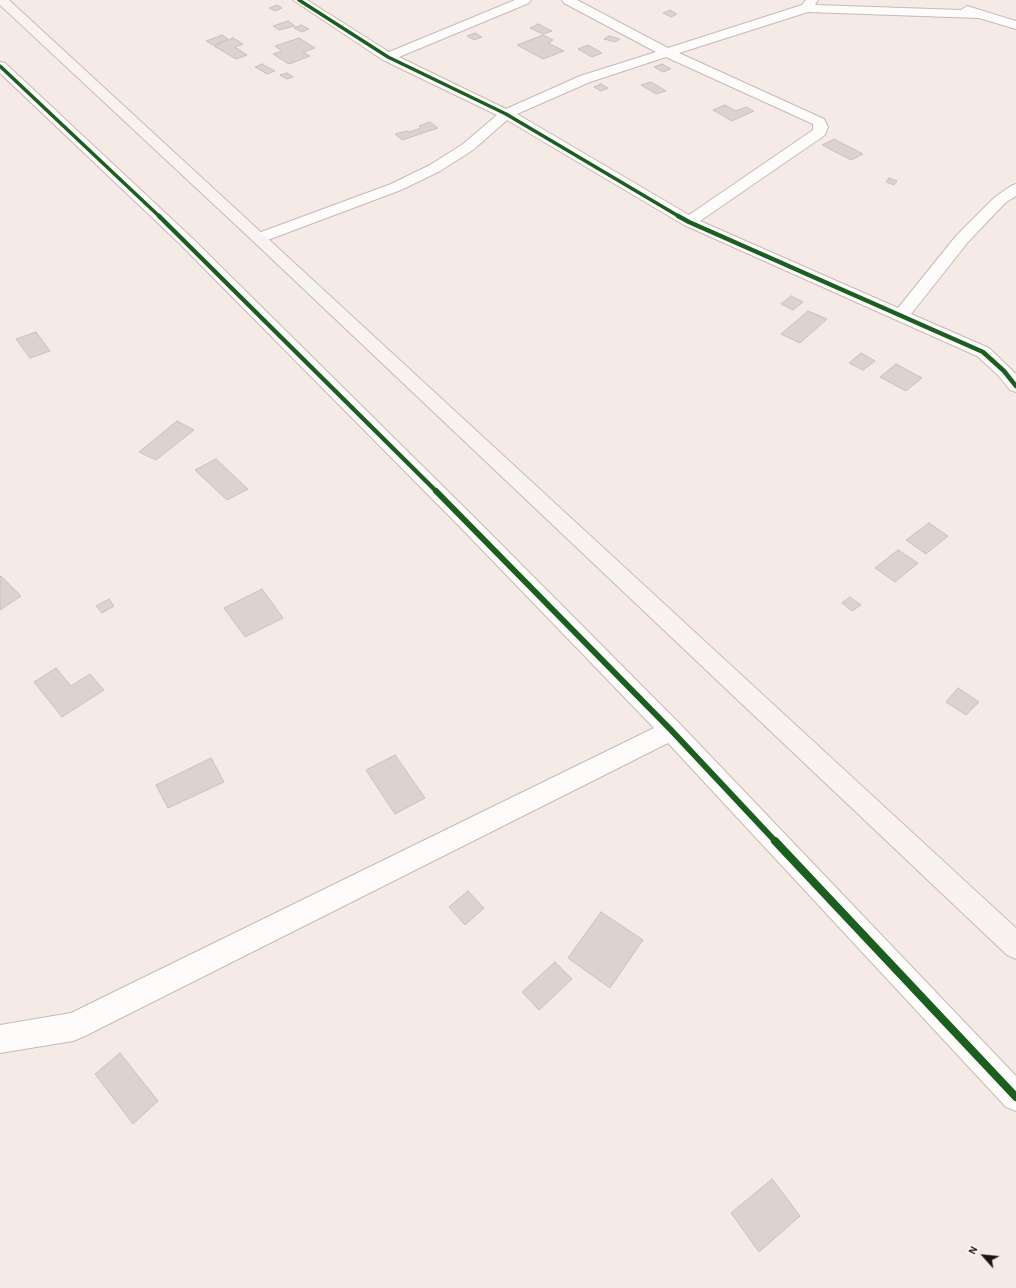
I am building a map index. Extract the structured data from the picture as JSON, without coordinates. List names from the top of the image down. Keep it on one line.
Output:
{"north":"top left"}
